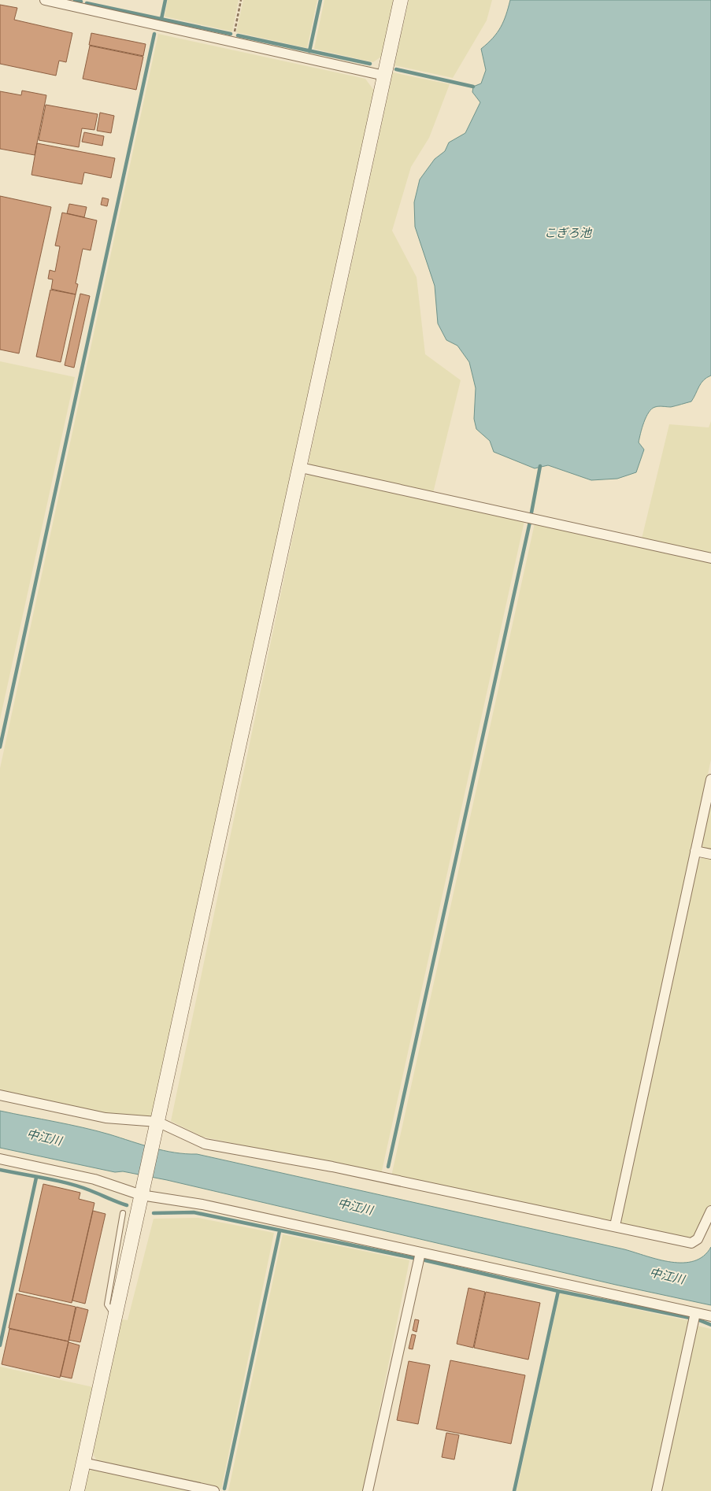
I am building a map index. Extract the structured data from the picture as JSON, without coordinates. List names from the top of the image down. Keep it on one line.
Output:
{"water":["こぎろ池","中江川"]}
